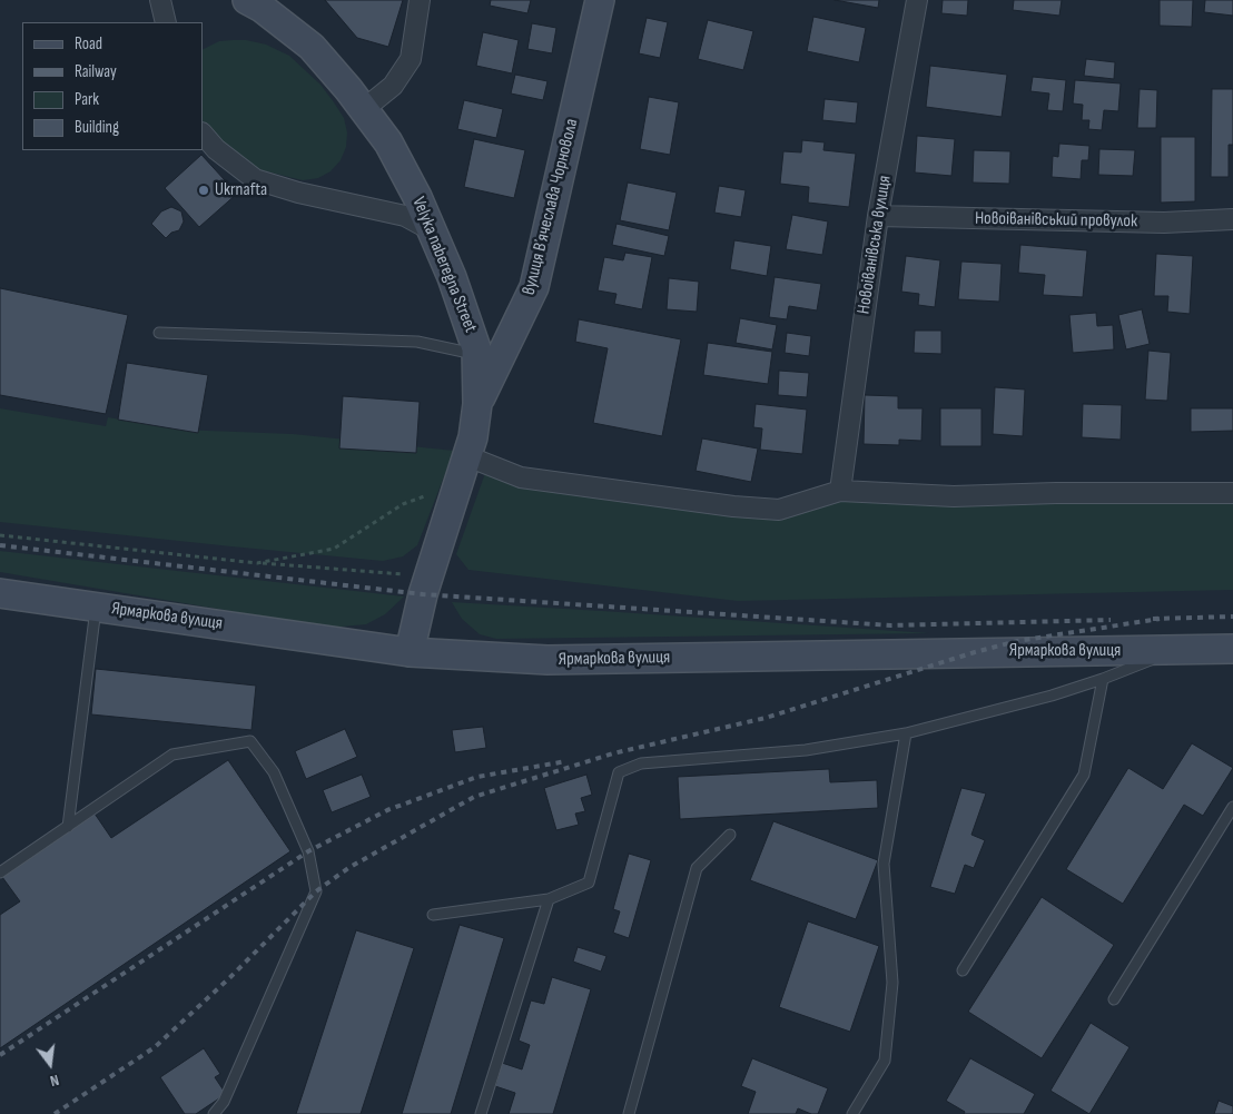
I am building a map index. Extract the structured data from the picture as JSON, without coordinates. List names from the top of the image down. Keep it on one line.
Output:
{"streets":{"main road":["вулиця Вʼячеслава Чорновола","Velyka naberegna Street","Ярмаркова вулиця"],"street":["Новоіванівський провулок","Новоіванівська вулиця"]},"crossings":[["вулиця Вʼячеслава Чорновола","Velyka naberegna Street"],["Новоіванівський провулок","Новоіванівська вулиця"],["Velyka naberegna Street","Ярмаркова вулиця"]],"places":["Ukrnafta"],"legend":["Road","Railway","Park","Building"],"north":"bottom"}
